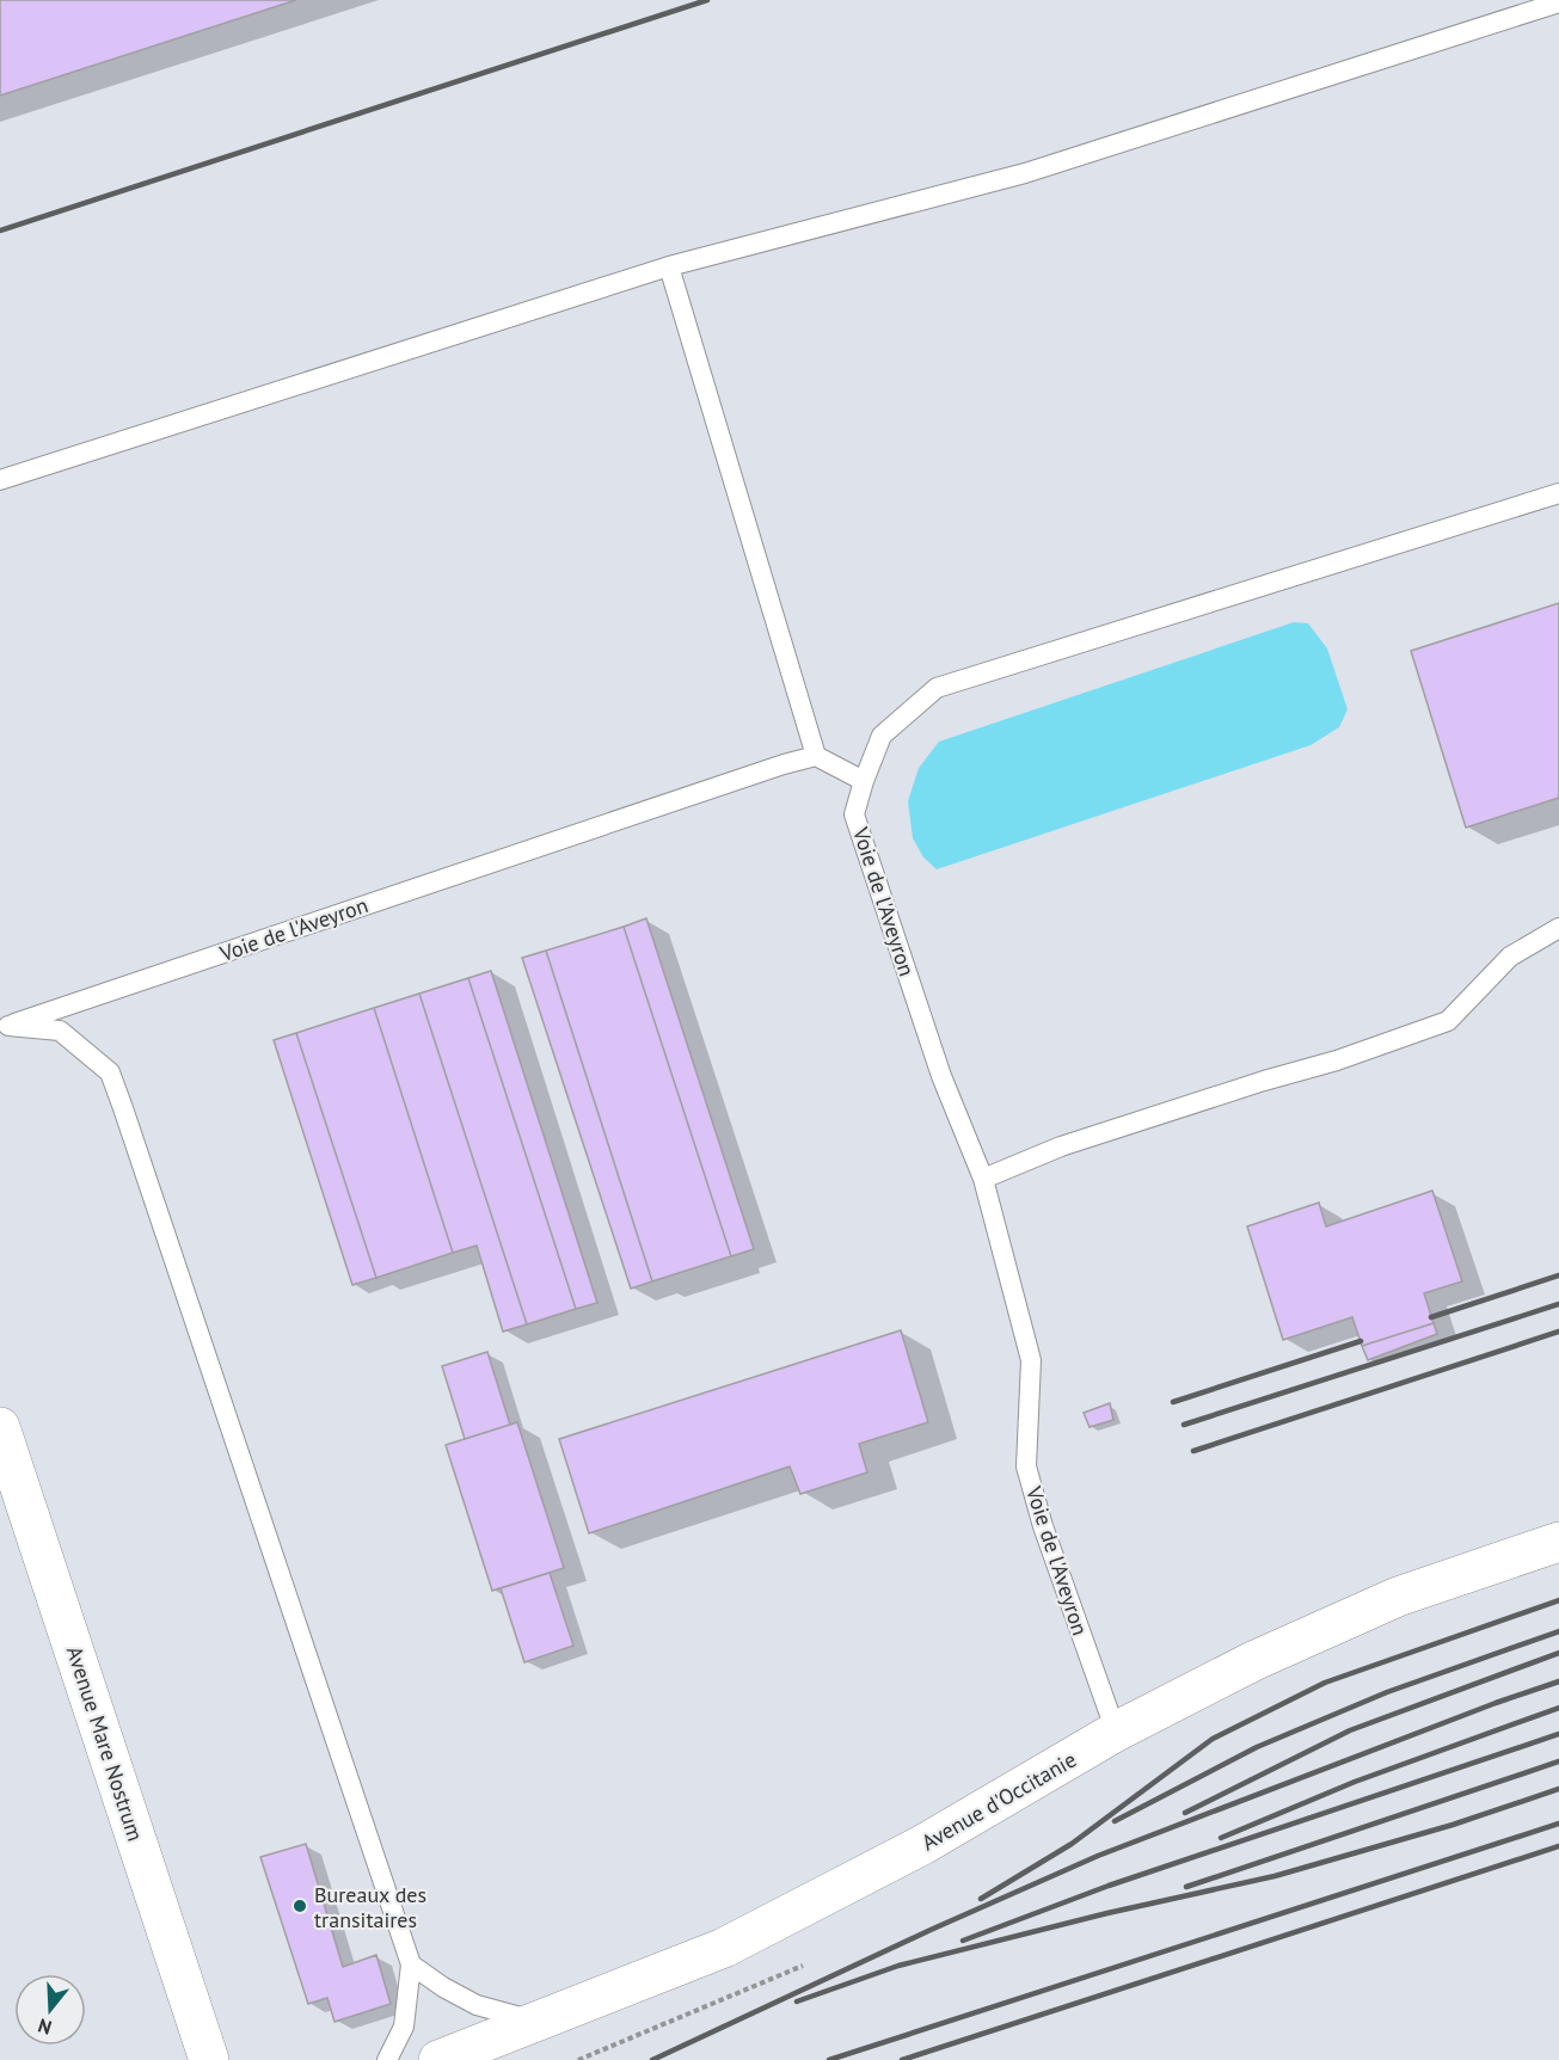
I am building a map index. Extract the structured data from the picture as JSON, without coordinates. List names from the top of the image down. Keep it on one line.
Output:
{"streets":{"street":["Avenue Mare Nostrum","Avenue d'Occitanie"],"lane":["Voie de l'Aveyron"]},"crossings":[["Voie de l'Aveyron","Avenue d'Occitanie"]],"places":["Bureaux des transitaires"],"north":"bottom"}
